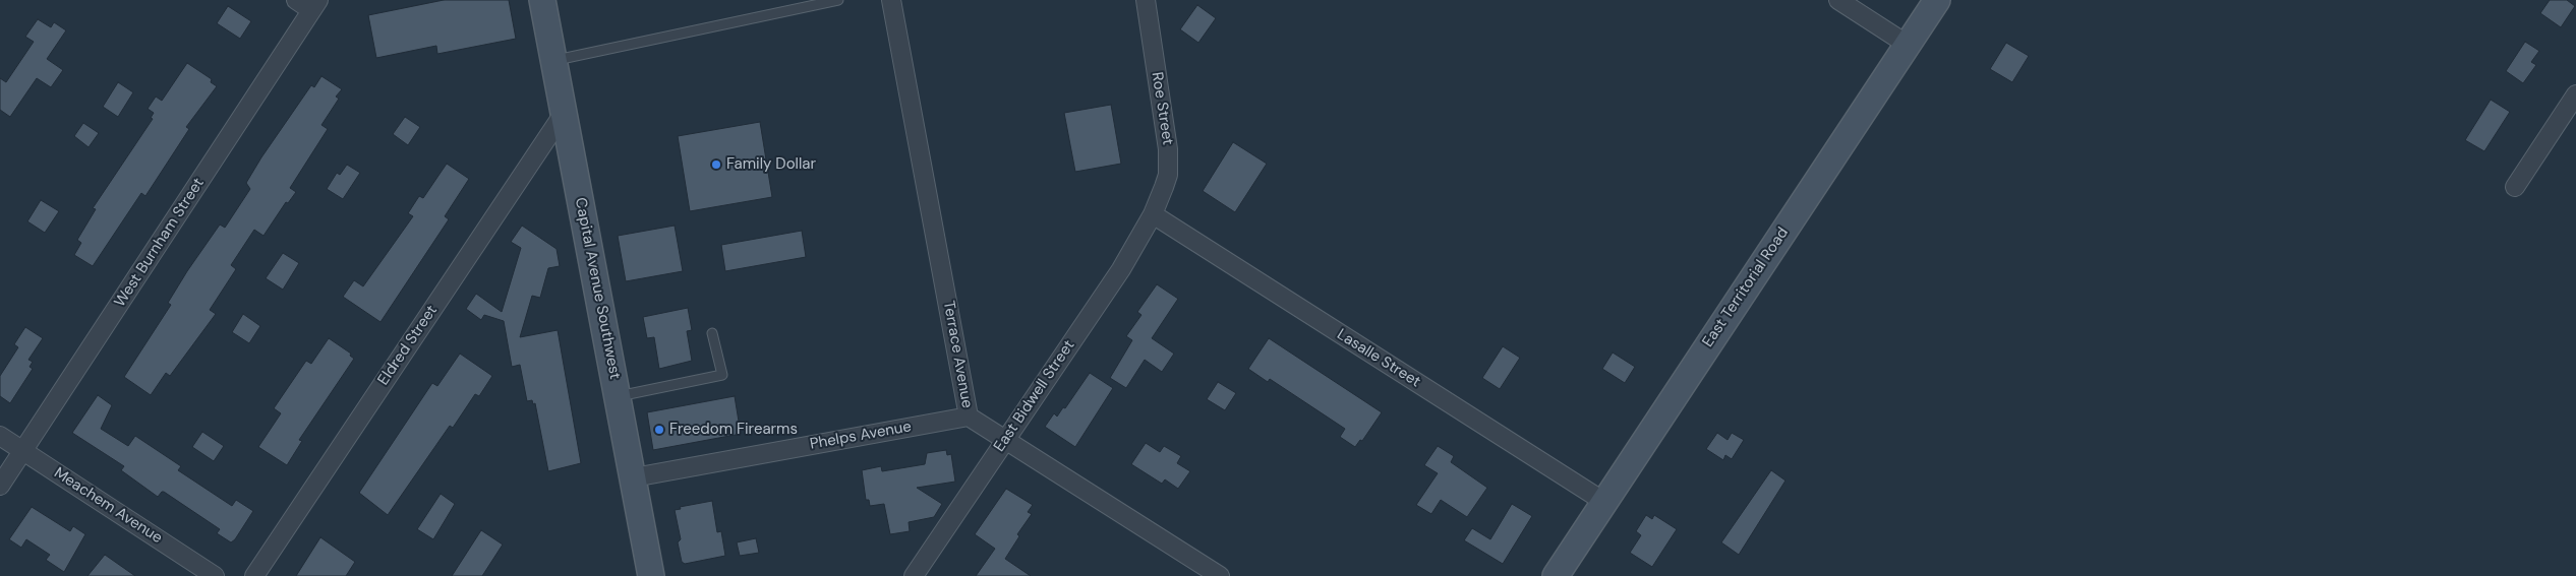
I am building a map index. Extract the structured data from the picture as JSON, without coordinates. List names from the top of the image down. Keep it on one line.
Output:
{"streets":{"street":["Roe Street","West Burnham Street","East Territorial Road","Capital Avenue Southwest","Eldred Street","Terrace Avenue","Lasalle Street","East Bidwell Street","Phelps Avenue","Meachem Avenue"]},"crossings":[["Roe Street","Lasalle Street"],["Roe Street","East Bidwell Street"],["West Burnham Street","Meachem Avenue"],["East Territorial Road","Lasalle Street"],["Capital Avenue Southwest","Eldred Street"],["Capital Avenue Southwest","Phelps Avenue"],["Terrace Avenue","East Bidwell Street"],["Terrace Avenue","Phelps Avenue"],["Lasalle Street","East Bidwell Street"]],"places":["Family Dollar","Freedom Firearms"]}
